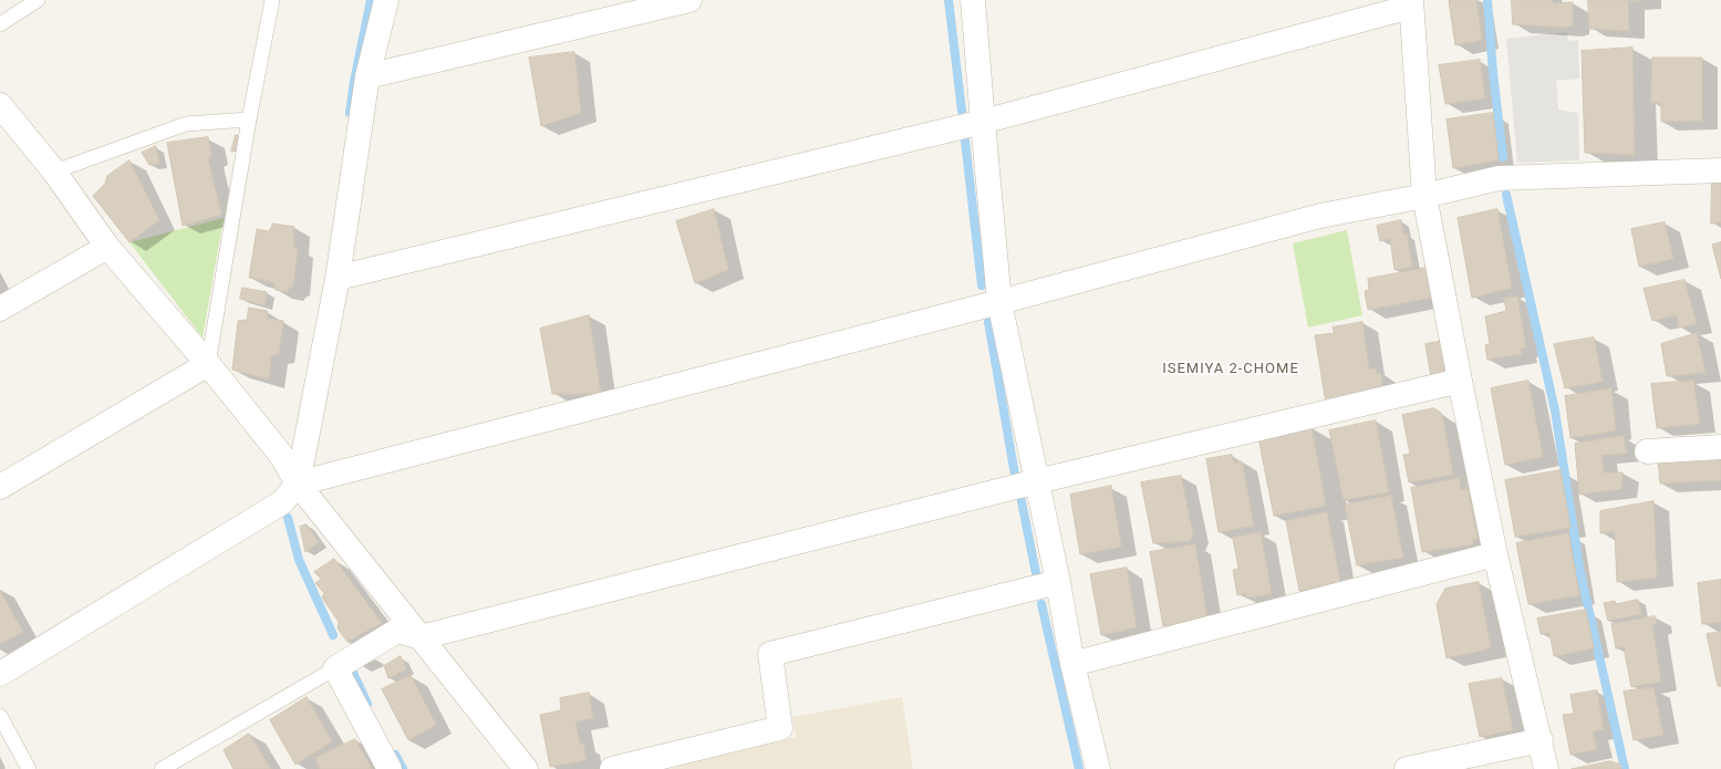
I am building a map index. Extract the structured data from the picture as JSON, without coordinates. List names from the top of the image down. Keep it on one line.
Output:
{"districts":["ISEMIYA 2-CHOME"]}
